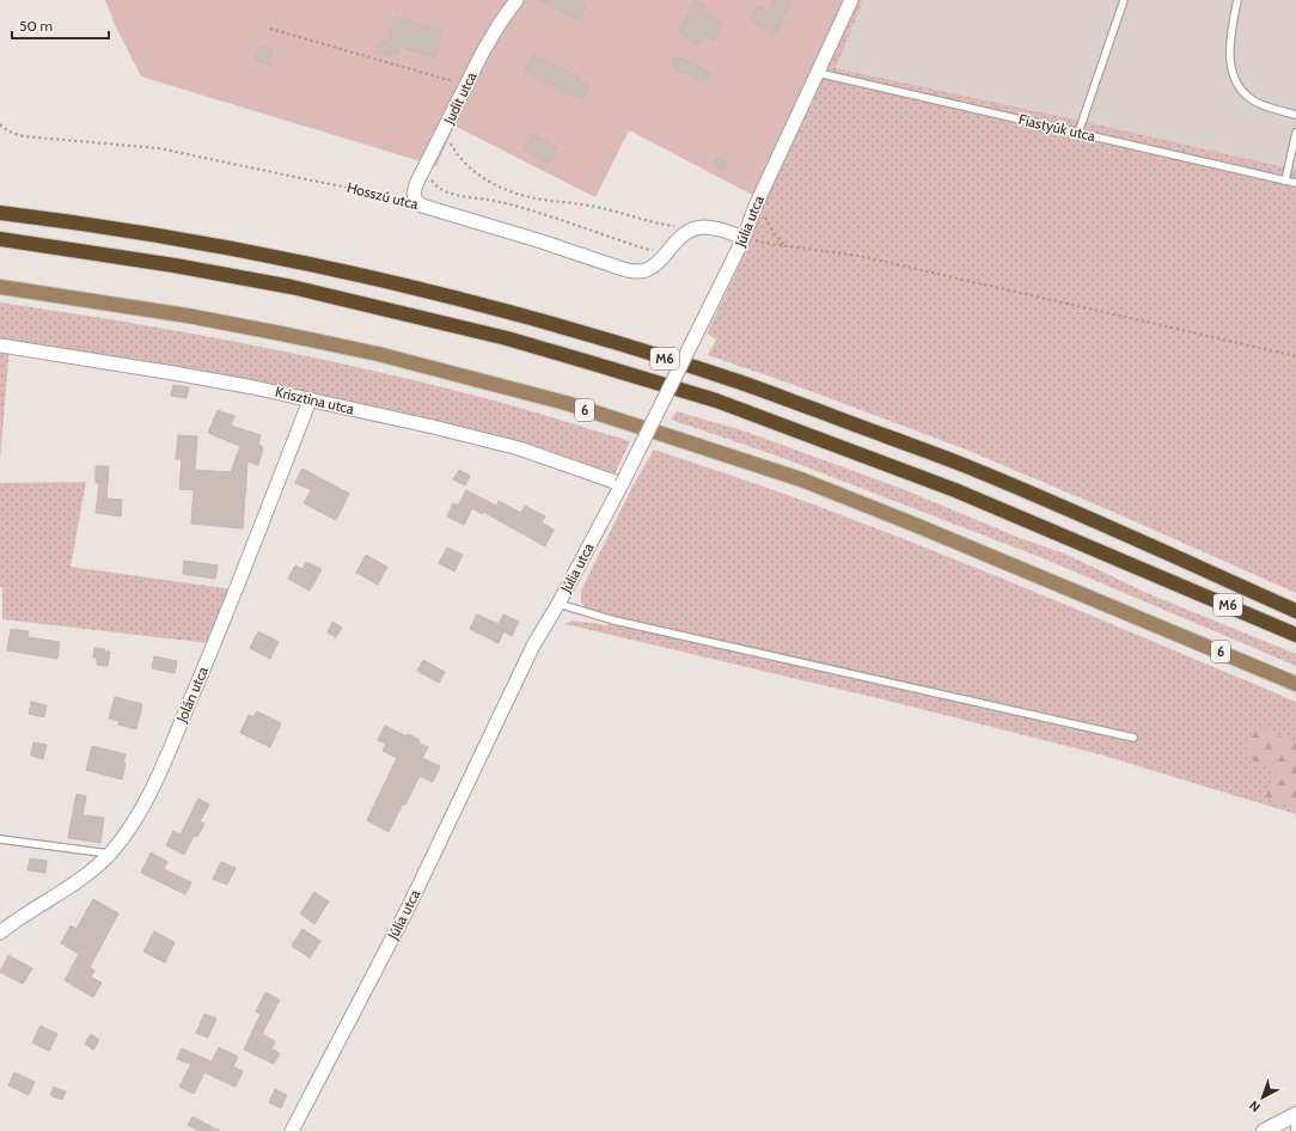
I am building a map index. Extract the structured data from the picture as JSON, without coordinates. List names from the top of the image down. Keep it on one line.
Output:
{"streets":{"highway":["M6"],"main road":["6"],"street":["Judit utca","Hosszú utca","Júlia utca","Krisztina utca","Jolán utca"],"lane":["Fiastyúk utca"]},"crossings":[["Judit utca","Hosszú utca"],["Fiastyúk utca","Júlia utca"],["Júlia utca","Krisztina utca"],["Krisztina utca","Jolán utca"]],"scale_bar":"50 m","north":"bottom left"}
